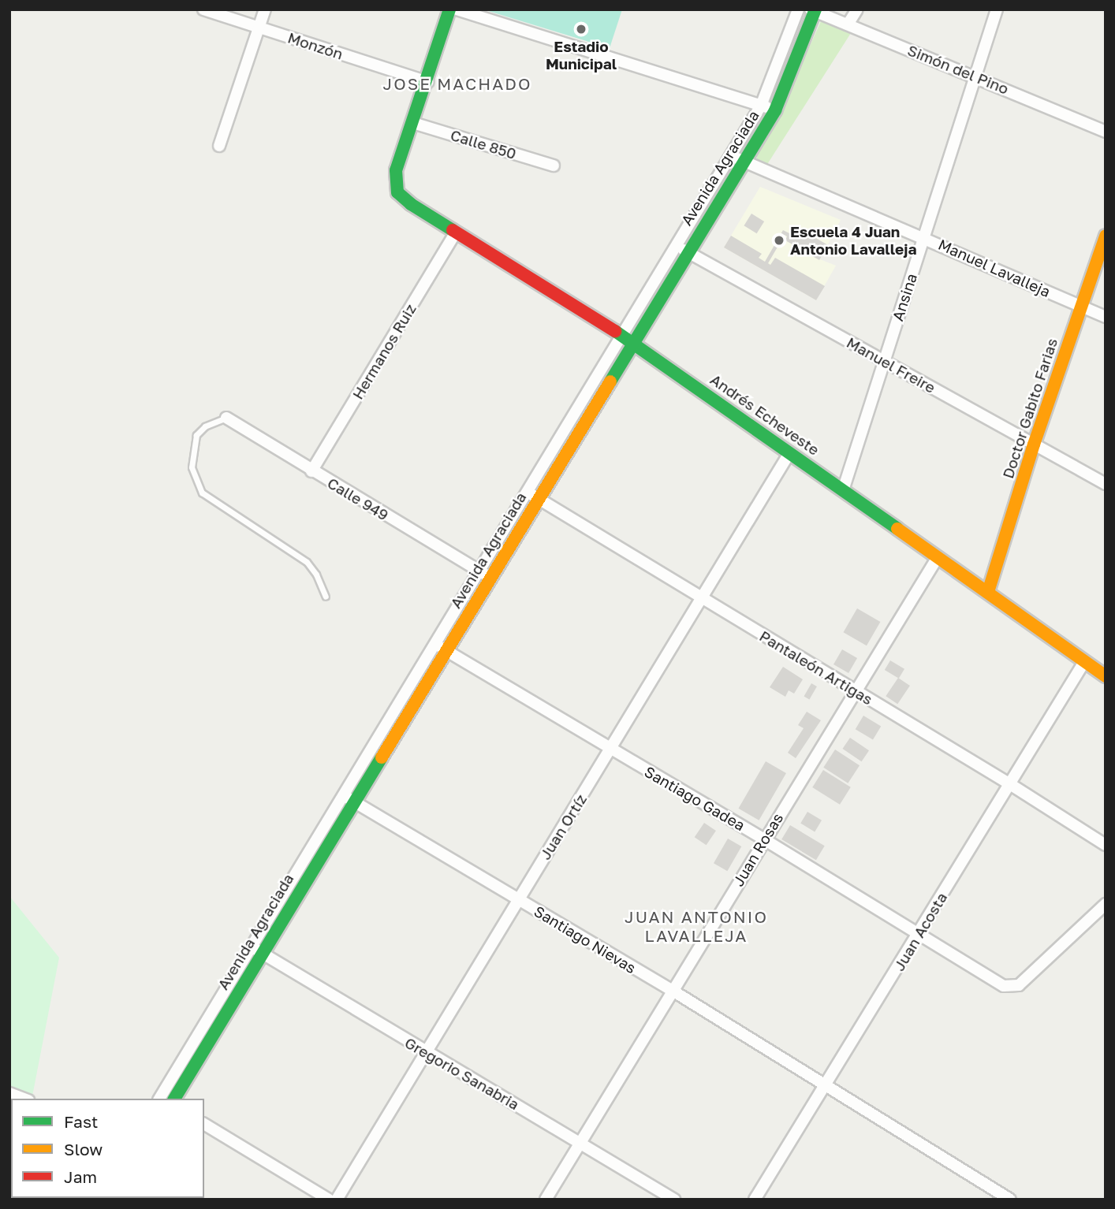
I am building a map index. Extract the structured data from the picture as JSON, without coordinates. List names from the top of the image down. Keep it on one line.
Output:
{"streets":{"street":["Monzón","Simón del Pino","Calle 850","Avenida Agraciada","Manuel Lavalleja","Ansina","Hermanos Ruiz","Manuel Freire","Doctor Gabito Farias","Andrés Echeveste","Calle 949","Pantaleón Artigas","Santiago Gadea","Juan Ortíz","Juan Rosas","Juan Acosta","Santiago Nievas","Gregorio Sanabria"]},"crossings":[["Simón del Pino","Avenida Agraciada"],["Simón del Pino","Ansina"],["Calle 850","Andrés Echeveste"],["Avenida Agraciada","Manuel Lavalleja"],["Avenida Agraciada","Manuel Freire"],["Avenida Agraciada","Andrés Echeveste"],["Avenida Agraciada","Calle 949"],["Avenida Agraciada","Pantaleón Artigas"],["Avenida Agraciada","Santiago Gadea"],["Avenida Agraciada","Santiago Nievas"],["Avenida Agraciada","Gregorio Sanabria"],["Manuel Lavalleja","Ansina"],["Manuel Lavalleja","Doctor Gabito Farias"],["Ansina","Manuel Freire"],["Ansina","Andrés Echeveste"],["Hermanos Ruiz","Andrés Echeveste"],["Hermanos Ruiz","Calle 949"],["Manuel Freire","Doctor Gabito Farias"],["Doctor Gabito Farias","Andrés Echeveste"],["Andrés Echeveste","Juan Ortíz"],["Andrés Echeveste","Juan Rosas"],["Andrés Echeveste","Juan Acosta"],["Pantaleón Artigas","Juan Ortíz"],["Pantaleón Artigas","Juan Rosas"],["Pantaleón Artigas","Juan Acosta"],["Santiago Gadea","Juan Ortíz"],["Santiago Gadea","Juan Rosas"],["Santiago Gadea","Juan Acosta"],["Juan Ortíz","Santiago Nievas"],["Juan Ortíz","Gregorio Sanabria"],["Juan Rosas","Santiago Nievas"],["Juan Rosas","Gregorio Sanabria"],["Juan Acosta","Santiago Nievas"]],"districts":["JOSE MACHADO","JUAN ANTONIO LAVALLEJA"],"places":["Estadio Municipal","Escuela 4 Juan Antonio Lavalleja"],"legend":["Fast","Slow","Jam"]}
